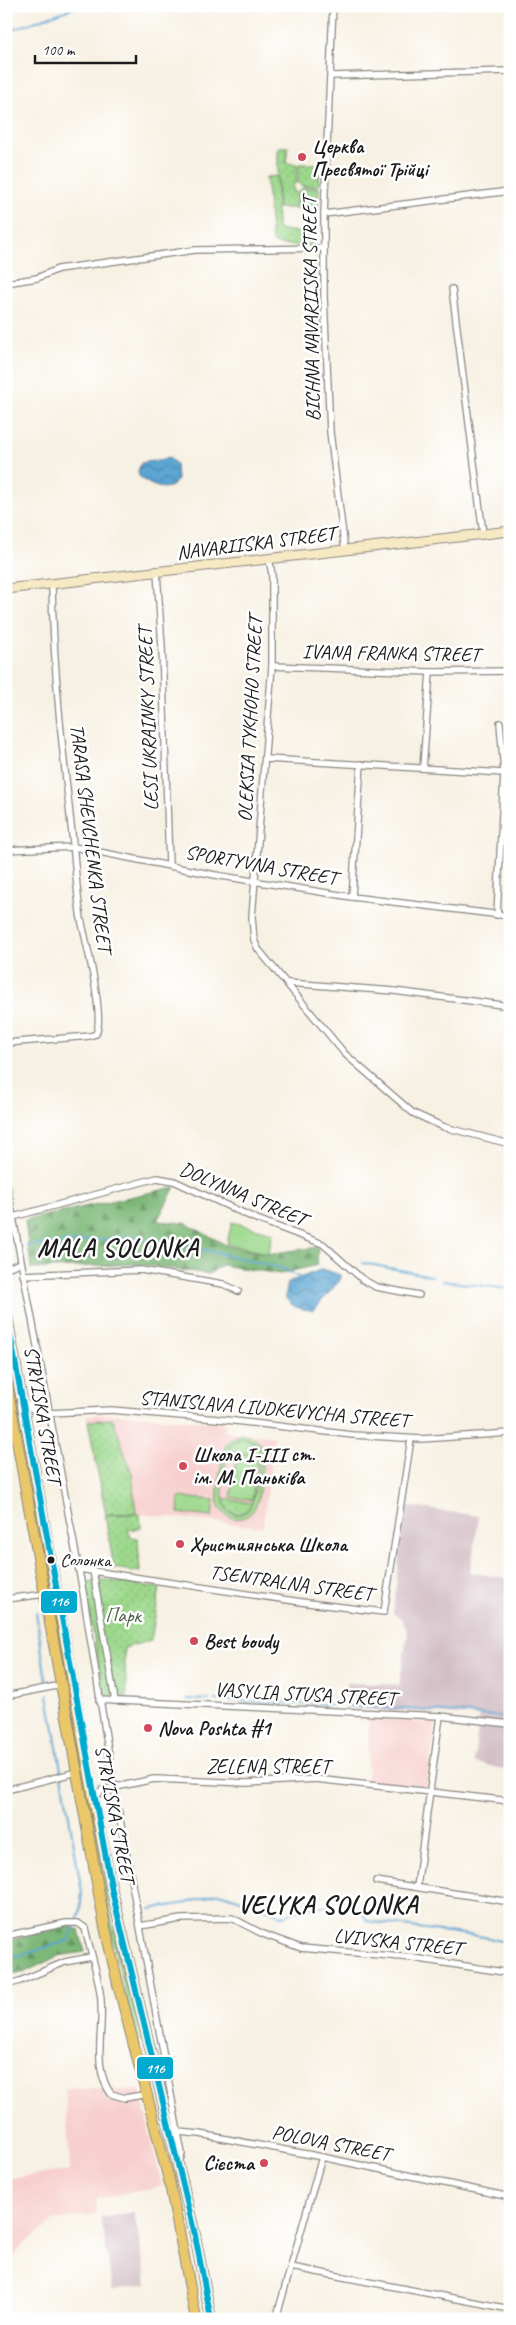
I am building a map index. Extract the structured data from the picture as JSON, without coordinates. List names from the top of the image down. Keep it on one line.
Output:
{"streets":{"highway":["STRYISKA STREET"],"street":["BICHNA NAVARIISKA STREET","NAVARIISKA STREET","IVANA FRANKA STREET","LESI UKRAINKY STREET","OLEKSIA TYKHOHO STREET","TARASA SHEVCHENKA STREET","SPORTYVNA STREET","DOLYNNA STREET","STANISLAVA LIUDKEVYCHA STREET","TSENTRALNA STREET","VASYLIA STUSA STREET","ZELENA STREET","LVIVSKA STREET","POLOVA STREET"]},"crossings":[["BICHNA NAVARIISKA STREET","NAVARIISKA STREET"],["NAVARIISKA STREET","LESI UKRAINKY STREET"],["NAVARIISKA STREET","OLEKSIA TYKHOHO STREET"],["NAVARIISKA STREET","TARASA SHEVCHENKA STREET"],["IVANA FRANKA STREET","OLEKSIA TYKHOHO STREET"],["LESI UKRAINKY STREET","SPORTYVNA STREET"],["OLEKSIA TYKHOHO STREET","SPORTYVNA STREET"],["TARASA SHEVCHENKA STREET","SPORTYVNA STREET"],["STANISLAVA LIUDKEVYCHA STREET","TSENTRALNA STREET"],["STRYISKA STREET","ZELENA STREET"]],"districts":["MALA SOLONKA","VELYKA SOLONKA"],"parks":["Парк"],"places":["Церква Пресвятої Трійці","Школа І-ІІІ ст. ім. М. Паньківа","Християнська Школа","Солонка","Best boudy","Nova Poshta #1","Сієста"],"lines":["transit line 116"],"scale_bar":"100 m"}
